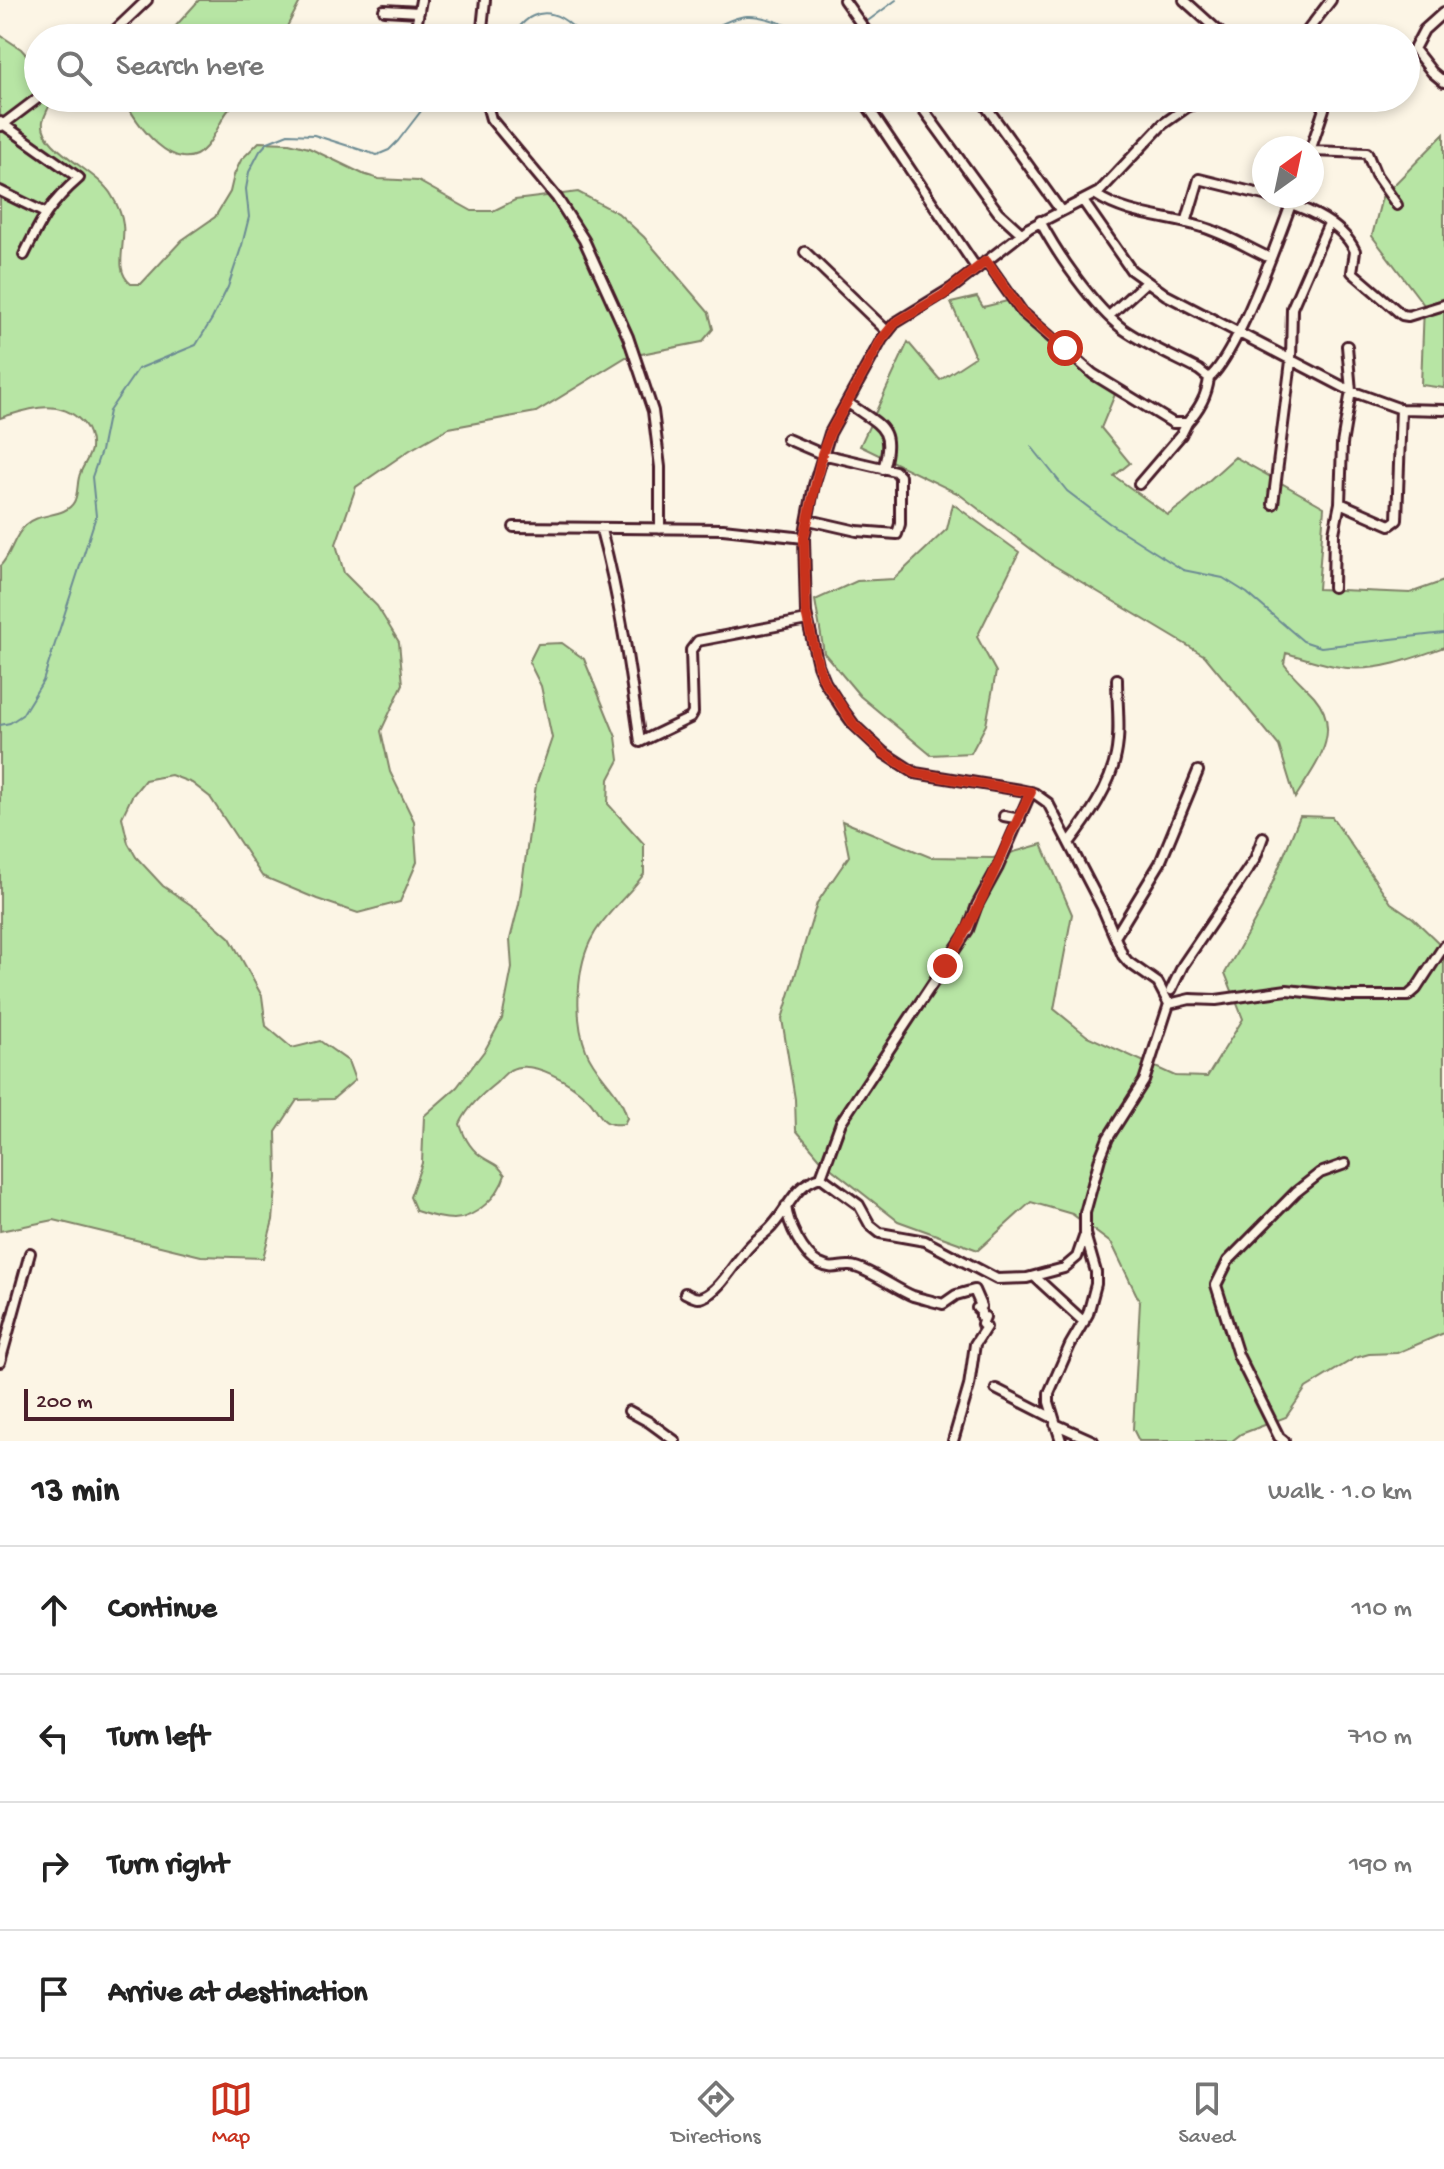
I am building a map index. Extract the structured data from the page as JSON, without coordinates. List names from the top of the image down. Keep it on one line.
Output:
{"scale_bar":"200 m","north":"top right","page":{"search":"Search here","scale":"200 m","heading":["13 min","Walk · 1.0 km"],"list":[["Continue","110 m"],["Turn left","710 m"],["Turn right","190 m"],"Arrive at destination"],"nav":["Map","Directions","Saved"]}}
